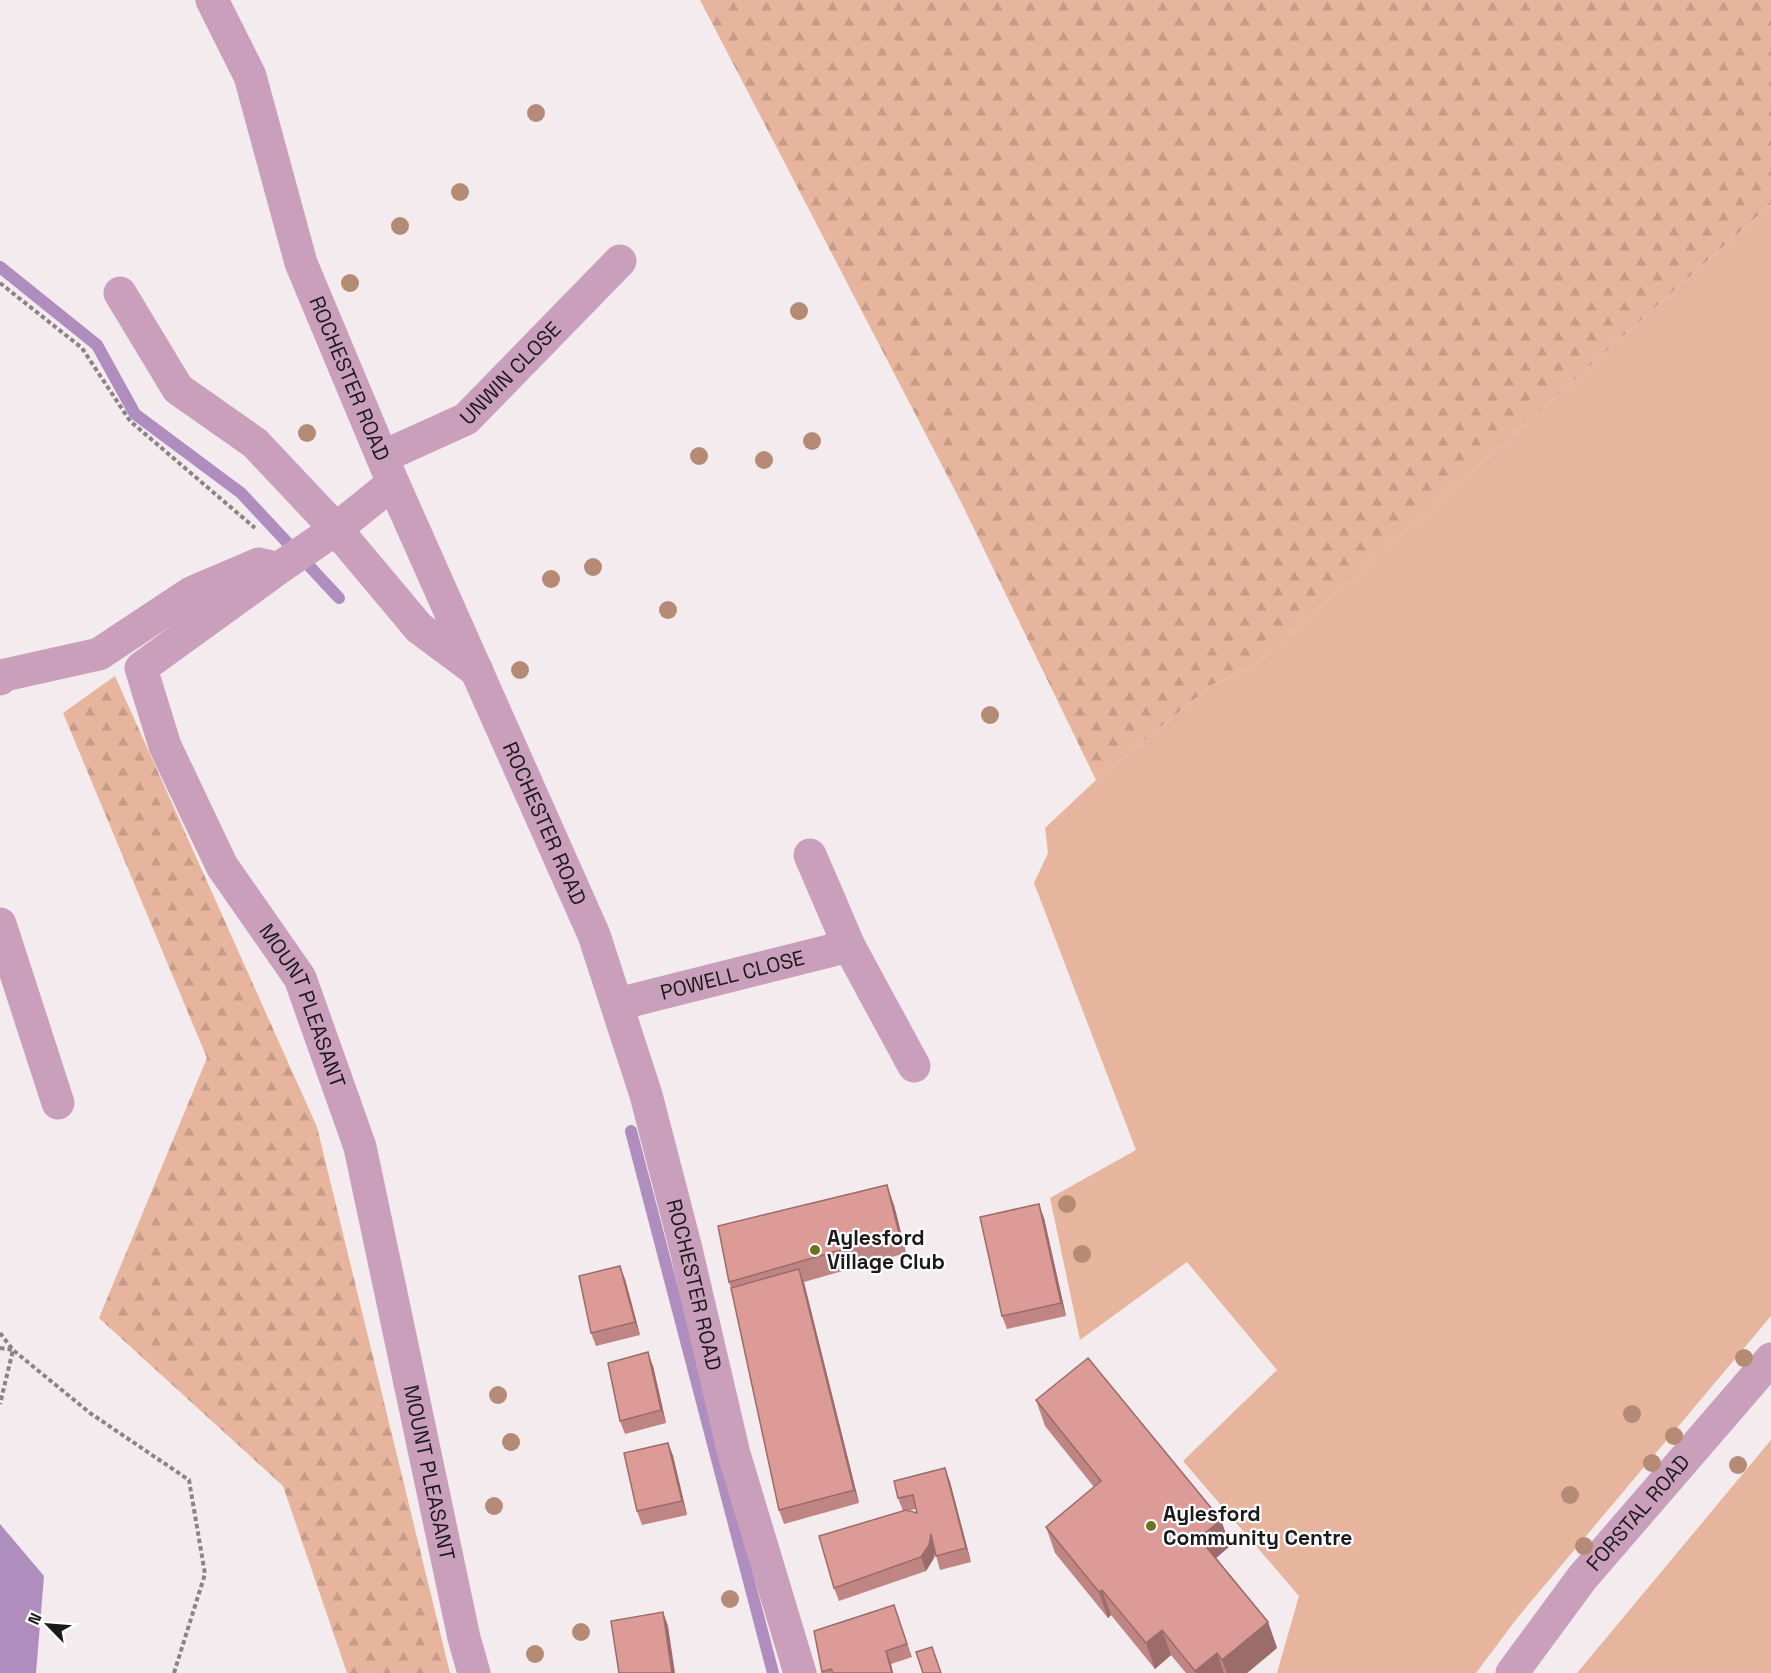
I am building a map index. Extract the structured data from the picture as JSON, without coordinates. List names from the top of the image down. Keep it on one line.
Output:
{"streets":{"street":["UNWIN CLOSE","ROCHESTER ROAD","POWELL CLOSE","MOUNT PLEASANT","FORSTAL ROAD"]},"crossings":[["UNWIN CLOSE","ROCHESTER ROAD"],["UNWIN CLOSE","MOUNT PLEASANT"],["ROCHESTER ROAD","POWELL CLOSE"],["ROCHESTER ROAD","MOUNT PLEASANT"]],"places":["Aylesford Village Club","Aylesford Community Centre"],"north":"top left"}
